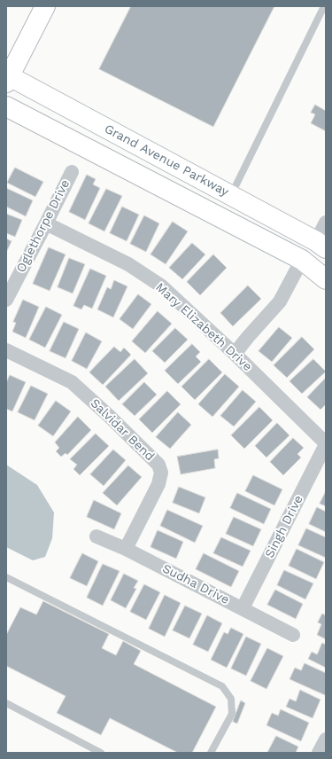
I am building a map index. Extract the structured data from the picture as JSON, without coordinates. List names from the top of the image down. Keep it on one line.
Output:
{"streets":{"street":["Grand Avenue Parkway","Oglethorpe Drive","Mary Elizabeth Drive","Salvidar Bend","Singh Drive","Sudha Drive"]},"crossings":[["Oglethorpe Drive","Mary Elizabeth Drive"],["Mary Elizabeth Drive","Singh Drive"],["Salvidar Bend","Sudha Drive"],["Singh Drive","Sudha Drive"]]}
